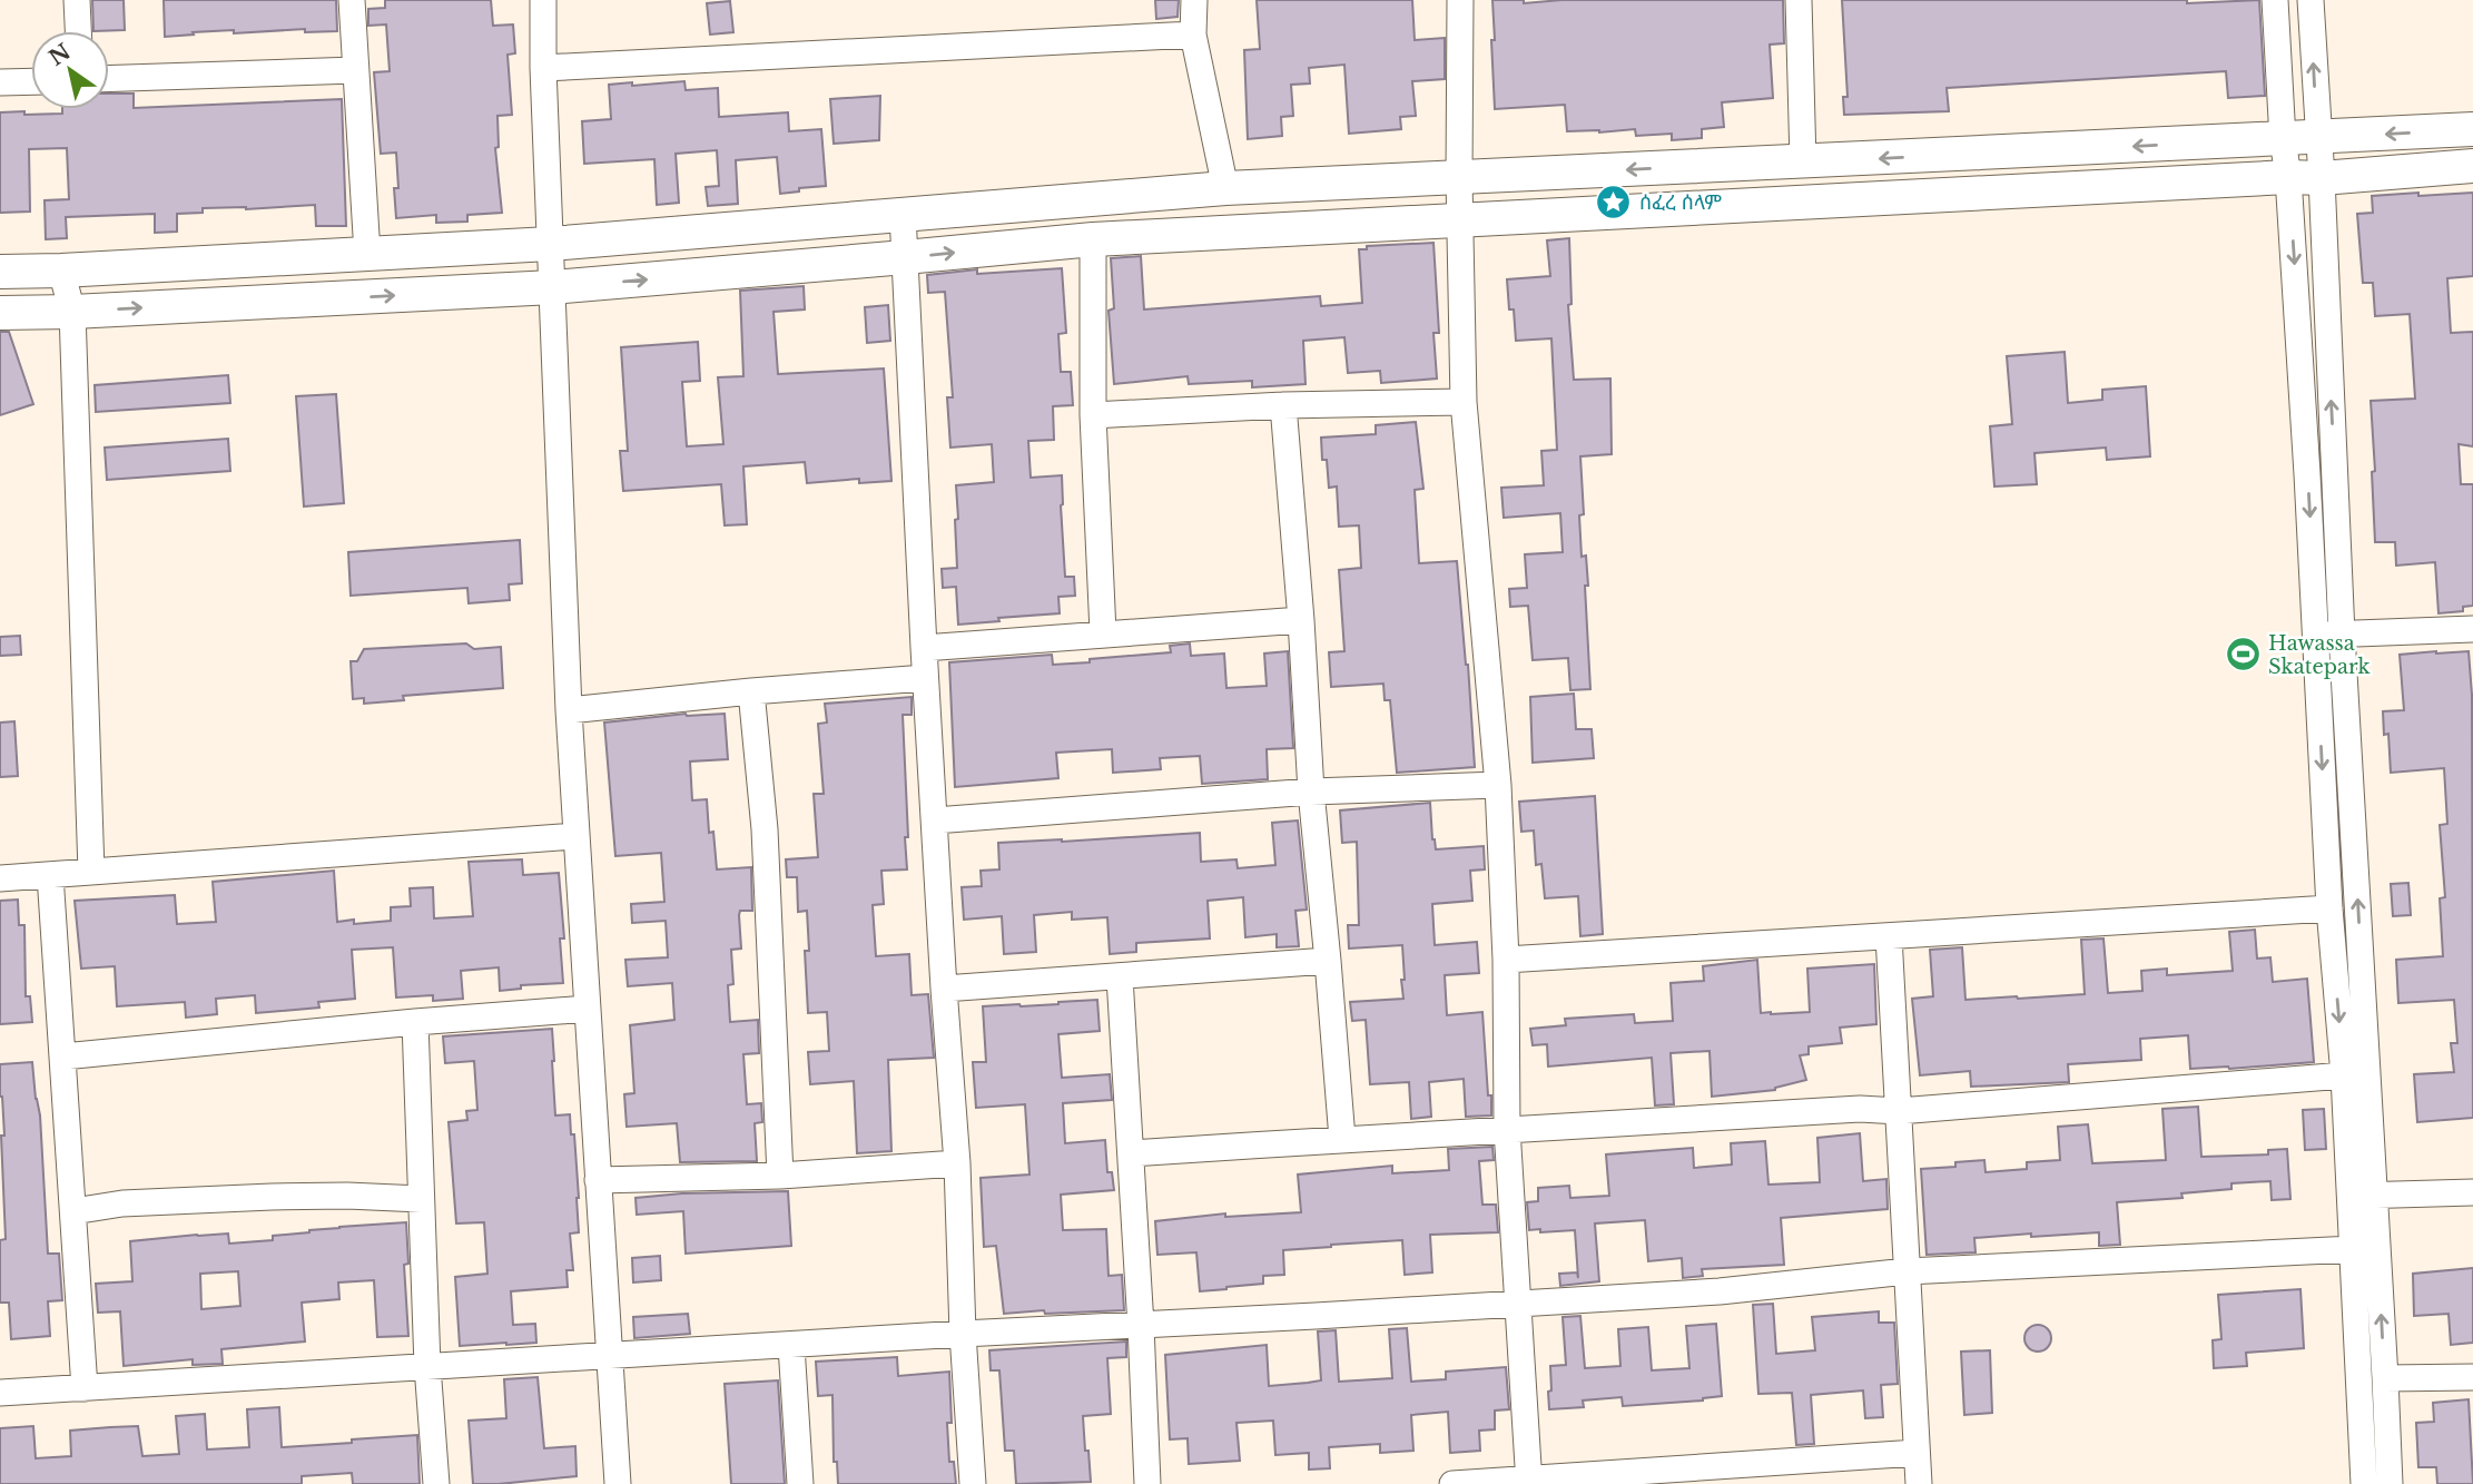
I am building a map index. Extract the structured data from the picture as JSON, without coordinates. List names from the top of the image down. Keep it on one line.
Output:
{"places":{"place":["ሰፈረ ሰላም"],"sports":["Hawassa Skatepark"]},"north":"top left"}
